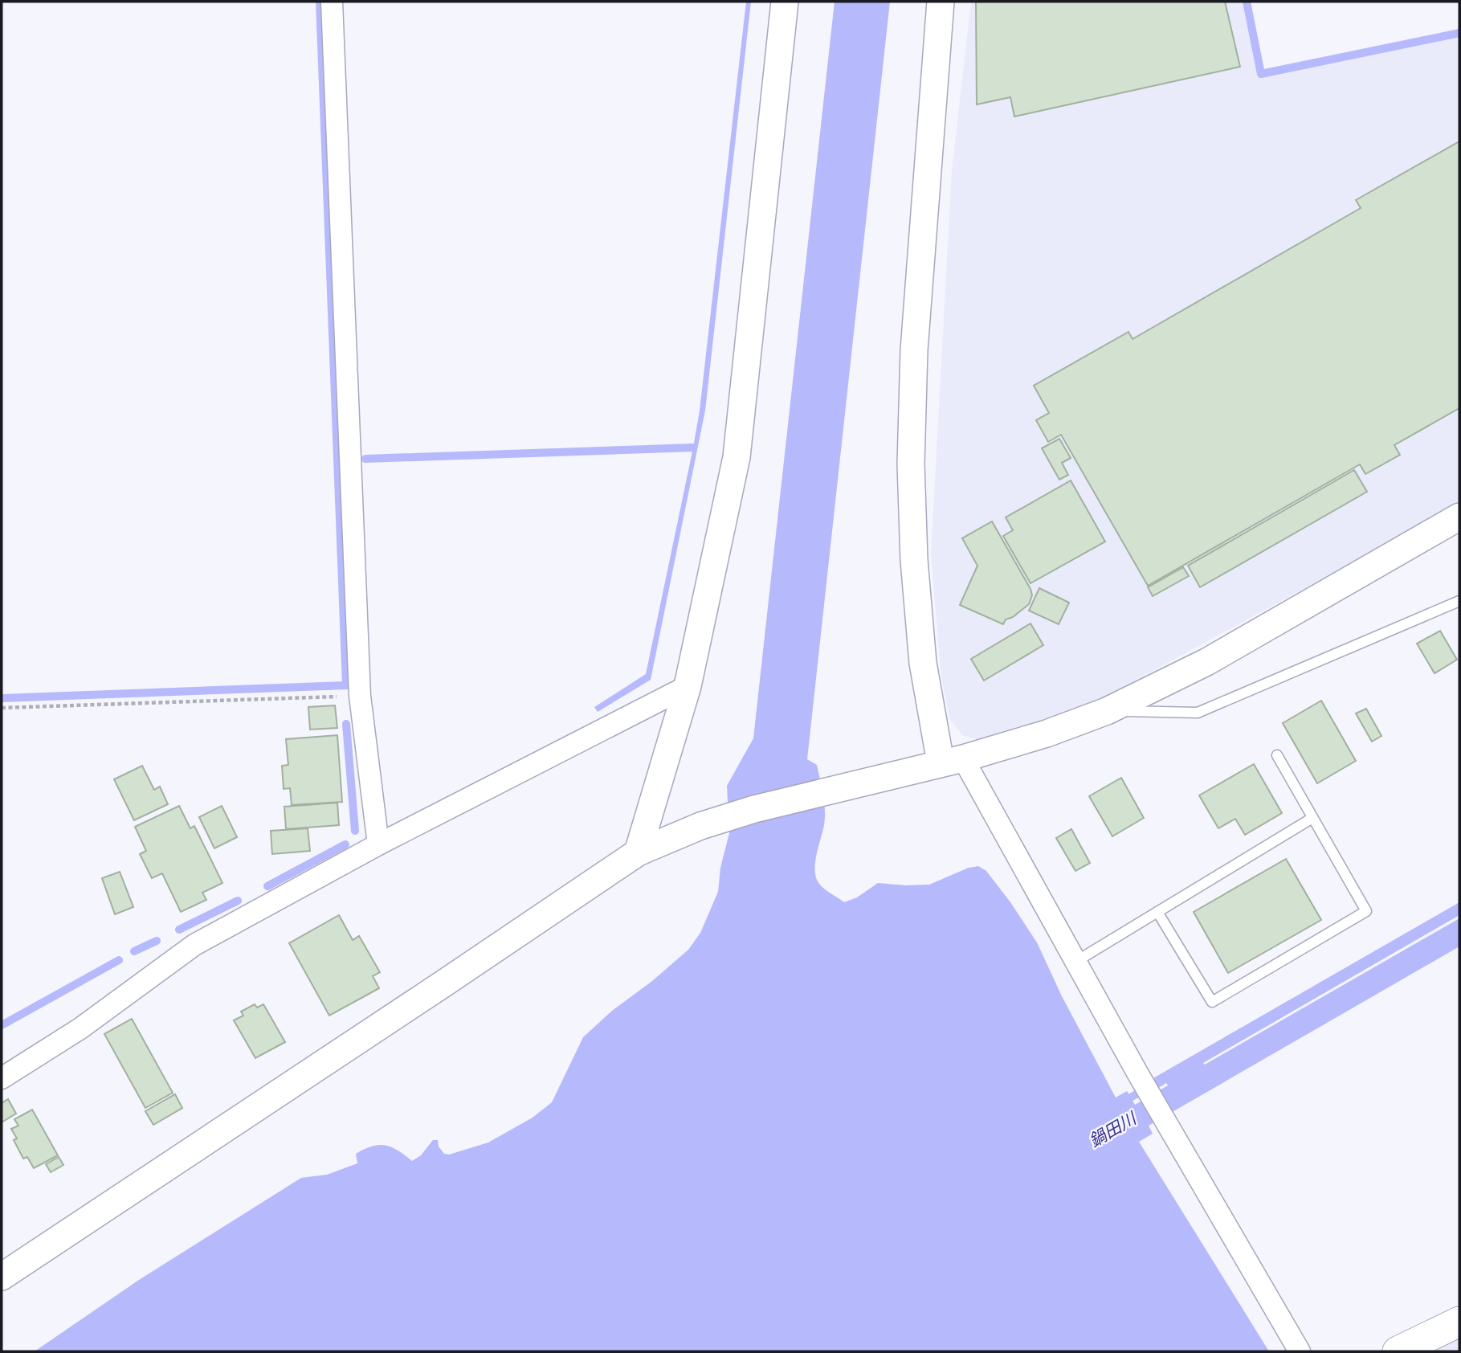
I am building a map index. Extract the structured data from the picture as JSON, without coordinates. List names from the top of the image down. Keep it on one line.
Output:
{"water":["鍋田川"]}
